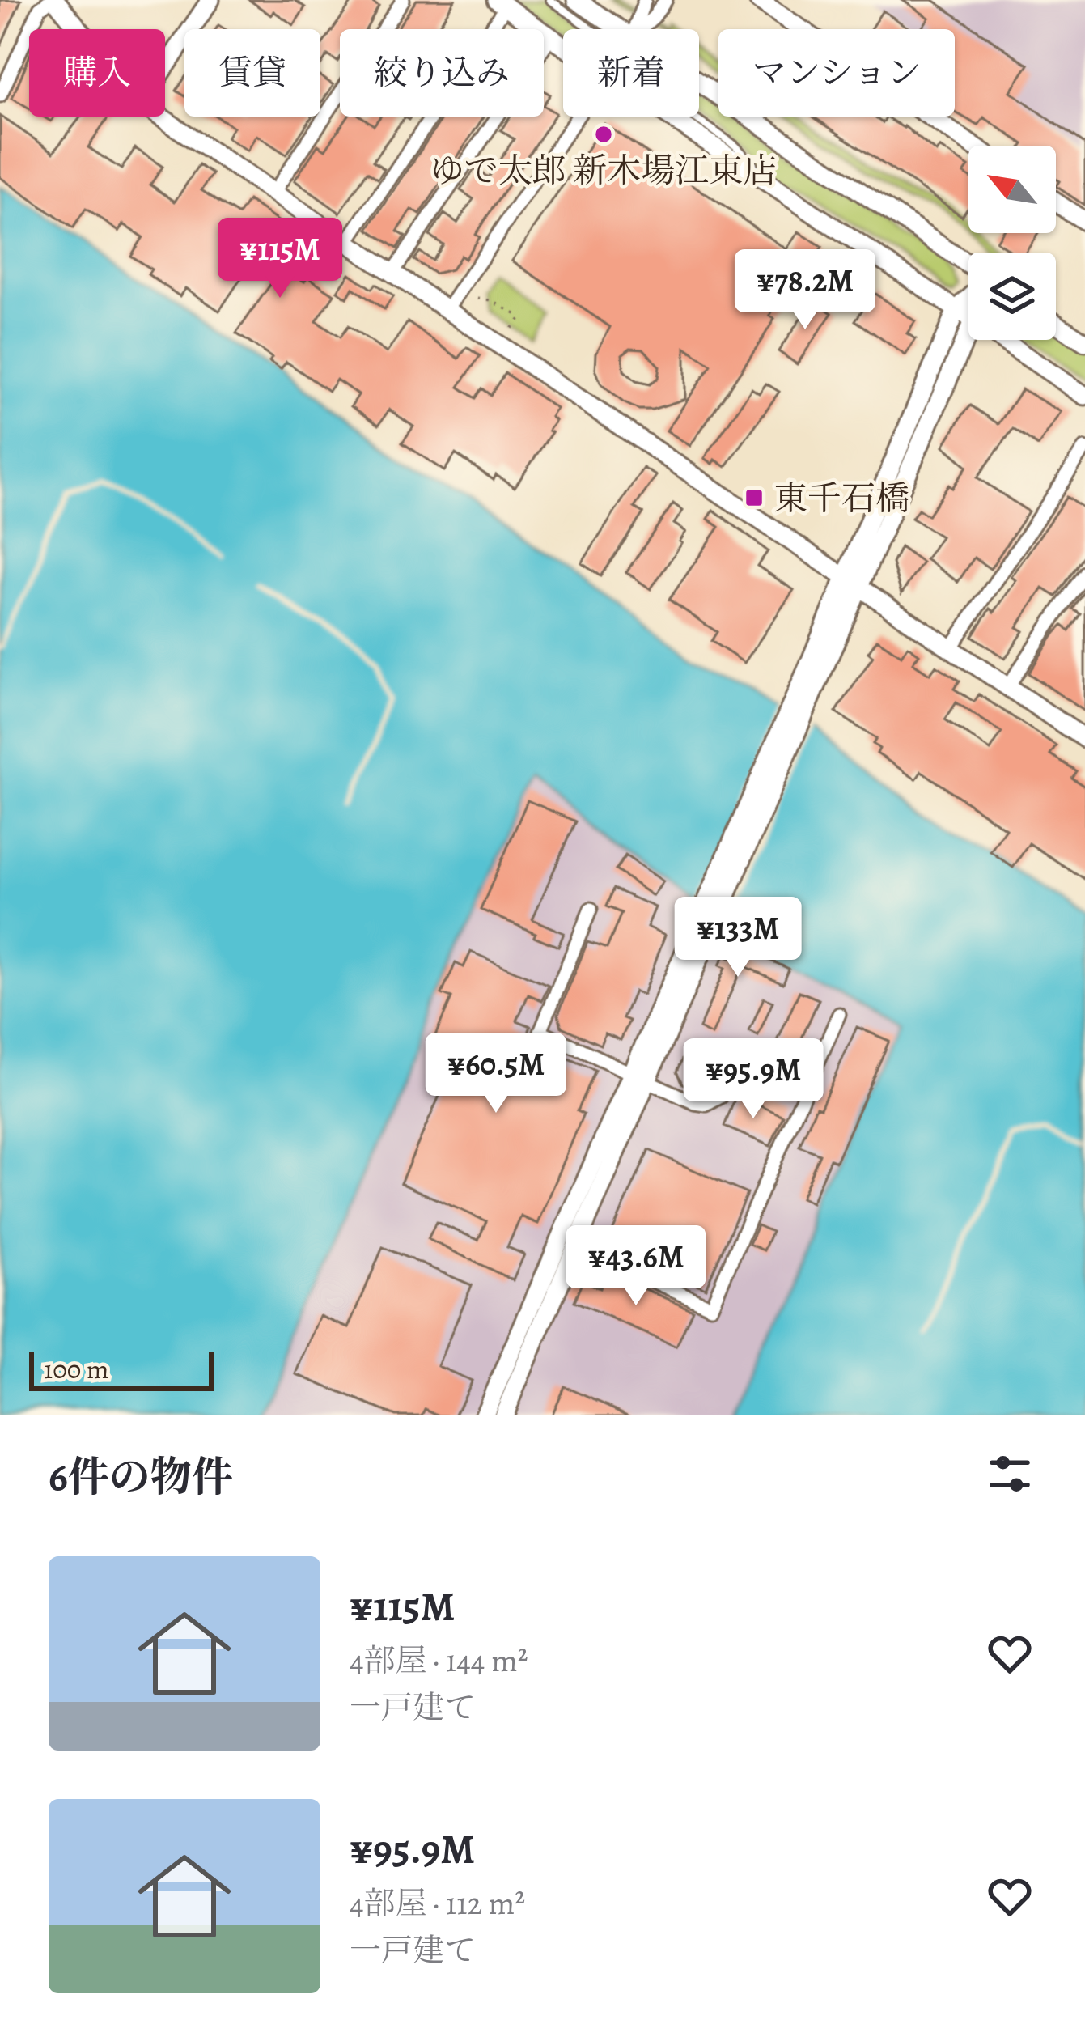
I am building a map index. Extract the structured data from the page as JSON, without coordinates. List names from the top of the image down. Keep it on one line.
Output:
{"places":{"other":["ゆで太郎 新木場江東店"],"transit":["東千石橋"]},"scale_bar":"100 m","north":"top left","page":{"chip":["購入","賃貸","絞り込み","新着","マンション"],"price":["¥115M","¥78.2M","¥133M","¥60.5M","¥95.9M","¥43.6M"],"scale":"100 m","heading":"6件の物件","list":[{"name":"¥115M","note":"4部屋 · 144 m² · 一戸建て"},{"name":"¥95.9M","note":"4部屋 · 112 m² · 一戸建て"}]}}
